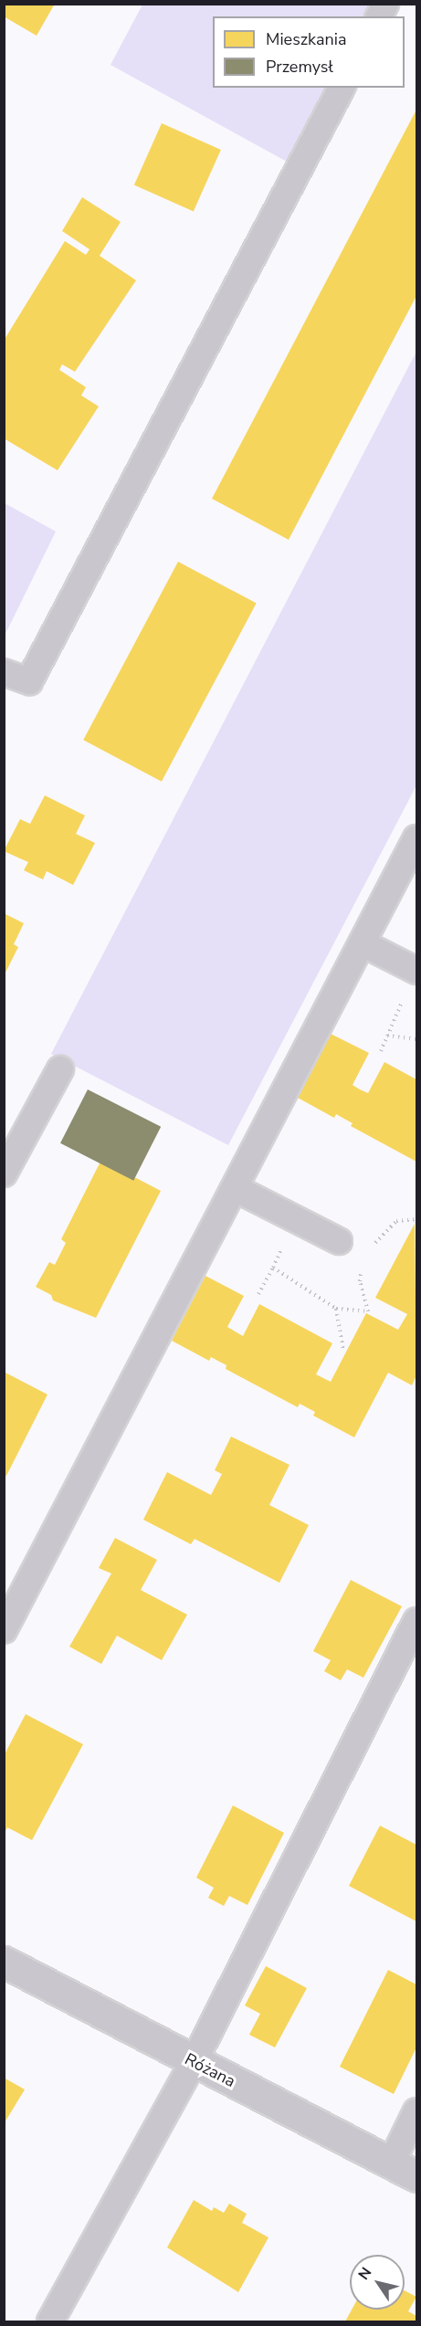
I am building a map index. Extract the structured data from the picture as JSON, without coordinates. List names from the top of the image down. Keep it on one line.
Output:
{"streets":{"street":["Różana"]},"legend":["Mieszkania","Przemysł"],"north":"top left"}
